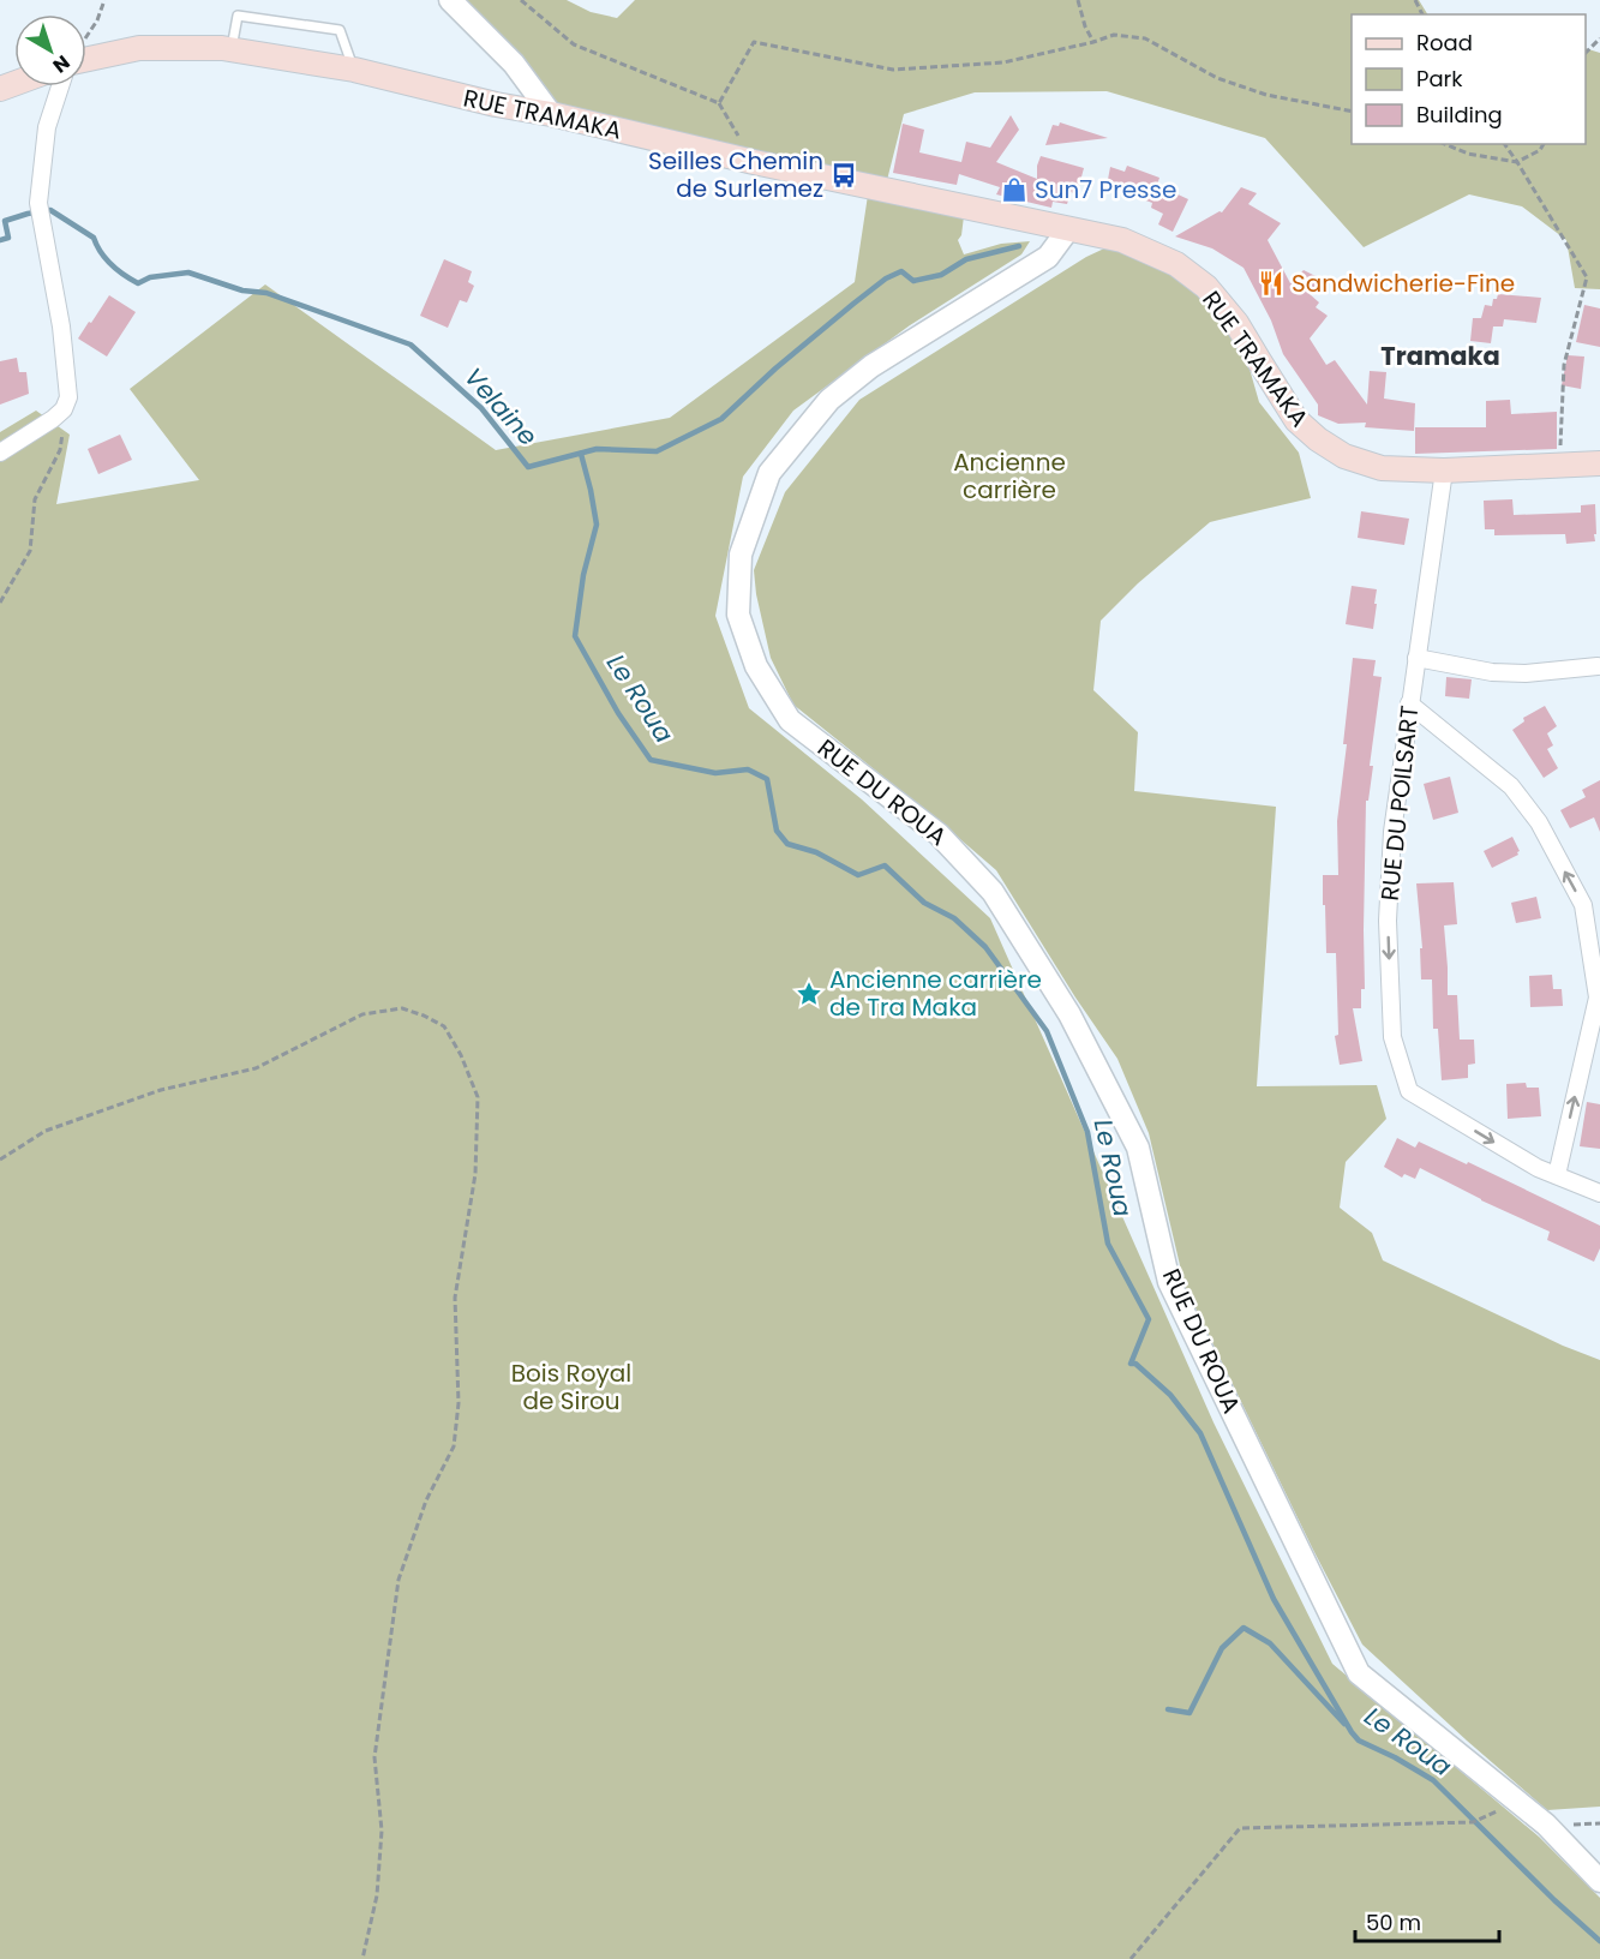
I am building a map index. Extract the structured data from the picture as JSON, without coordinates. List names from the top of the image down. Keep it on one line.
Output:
{"streets":{"main road":["RUE TRAMAKA"],"street":["RUE DU ROUA","RUE DU POILSART"]},"crossings":[["RUE TRAMAKA","RUE DU ROUA"],["RUE TRAMAKA","RUE DU POILSART"]],"districts":["Tramaka"],"water":["Velaine","Le Roua"],"parks":["Ancienne carrière","Bois Royal de Sirou"],"places":{"bus stop":["Seilles Chemin de Surlemez"],"shop":["Sun7 Presse"],"restaurant":["Sandwicherie-Fine"],"place":["Ancienne carrière de Tra Maka"]},"legend":["Road","Park","Building"],"scale_bar":"50 m","north":"bottom right"}
